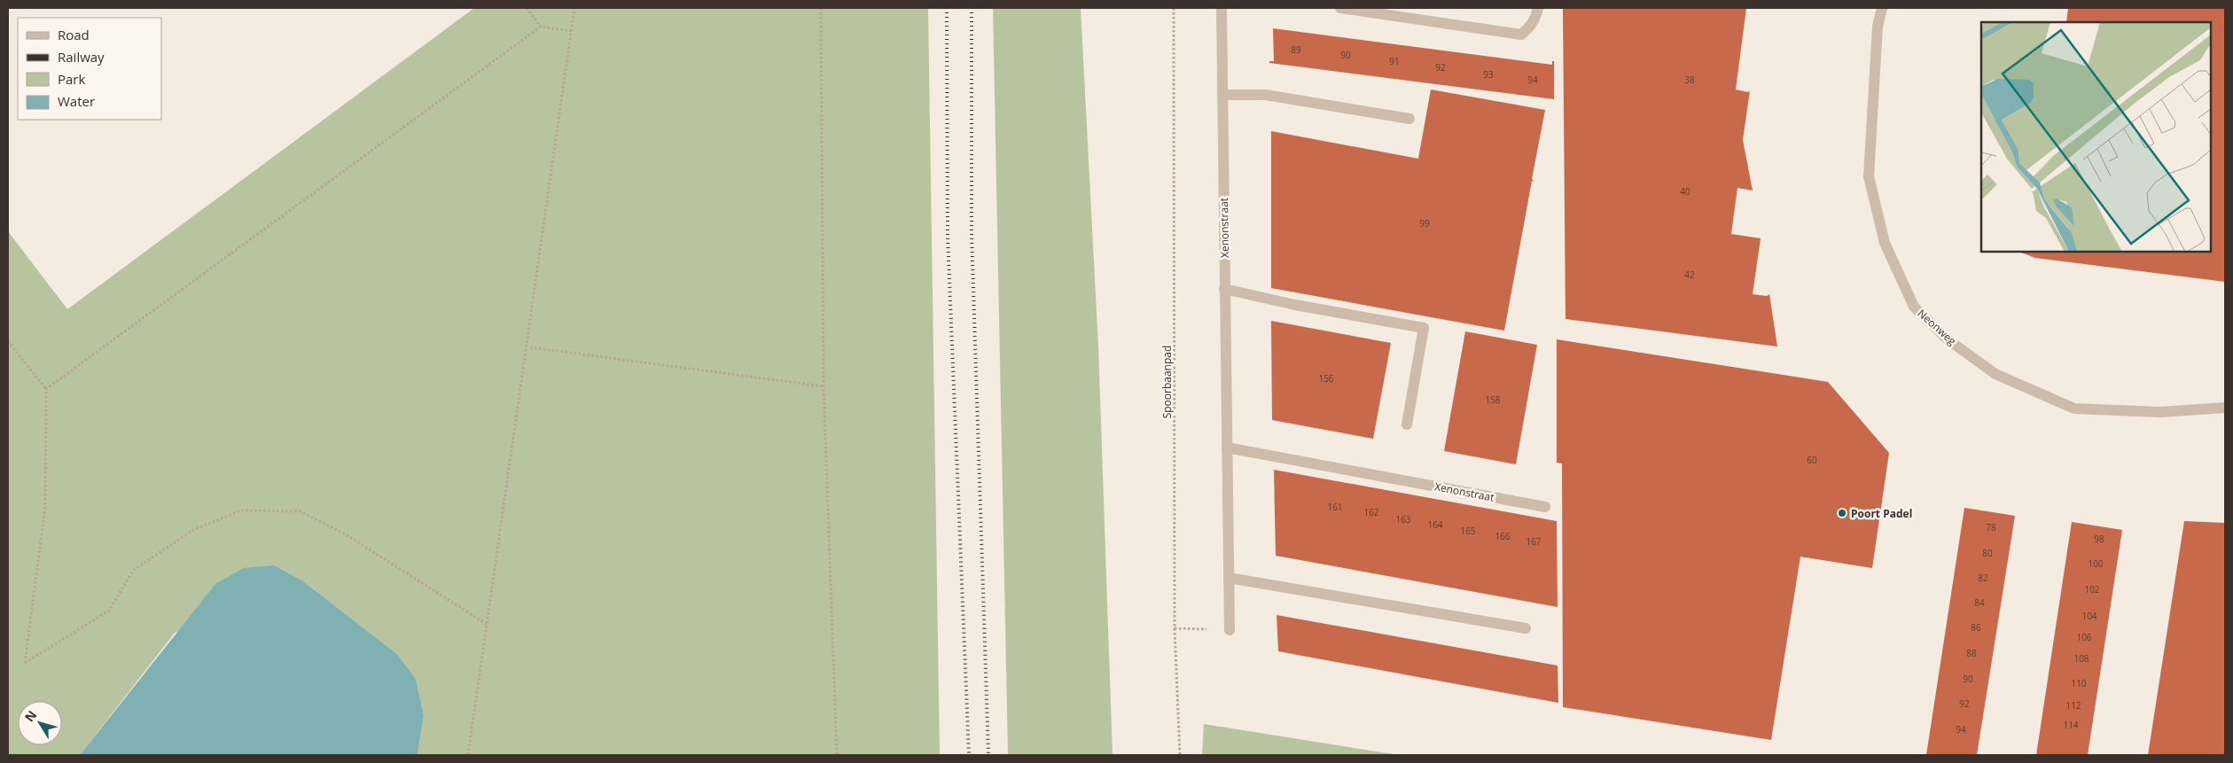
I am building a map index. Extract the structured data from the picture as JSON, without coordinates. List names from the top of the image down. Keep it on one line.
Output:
{"streets":{"street":["Xenonstraat","Neonweg"],"path":["Spoorbaanpad"]},"places":["Poort Padel"],"house_numbers":["89","90","91","92","93","94","38","40","99","42","156","158","60","161","162","163","164","78","165","166","98","167","80","100","82","102","84","104","86","106","88","108","90","110","92","112","114","94"],"legend":["Road","Railway","Park","Water"],"north":"top left"}
